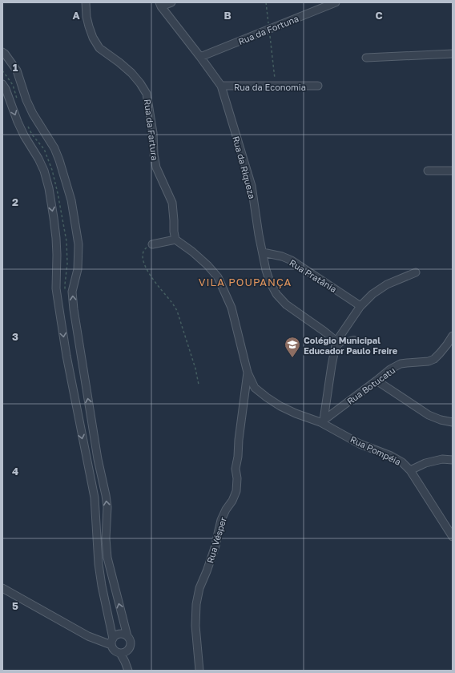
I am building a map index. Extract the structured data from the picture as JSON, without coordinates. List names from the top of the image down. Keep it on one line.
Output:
{"streets":{"street":["Rua da Fortuna","Rua da Economia","Rua da Fartura","Rua da Riqueza","Rua Pratânia","Rua Botucatu","Rua Pompéia","Rua Vésper"]},"crossings":[["Rua da Fortuna","Rua da Riqueza"],["Rua da Economia","Rua da Riqueza"],["Rua da Riqueza","Rua Pratânia"],["Rua Botucatu","Rua Pompéia"]],"districts":["VILA POUPANÇA"],"places":{"school or university":["Colégio Municipal Educador Paulo Freire"]},"grid":{"columns":["A","B","C"],"rows":["1","2","3","4","5"]}}
